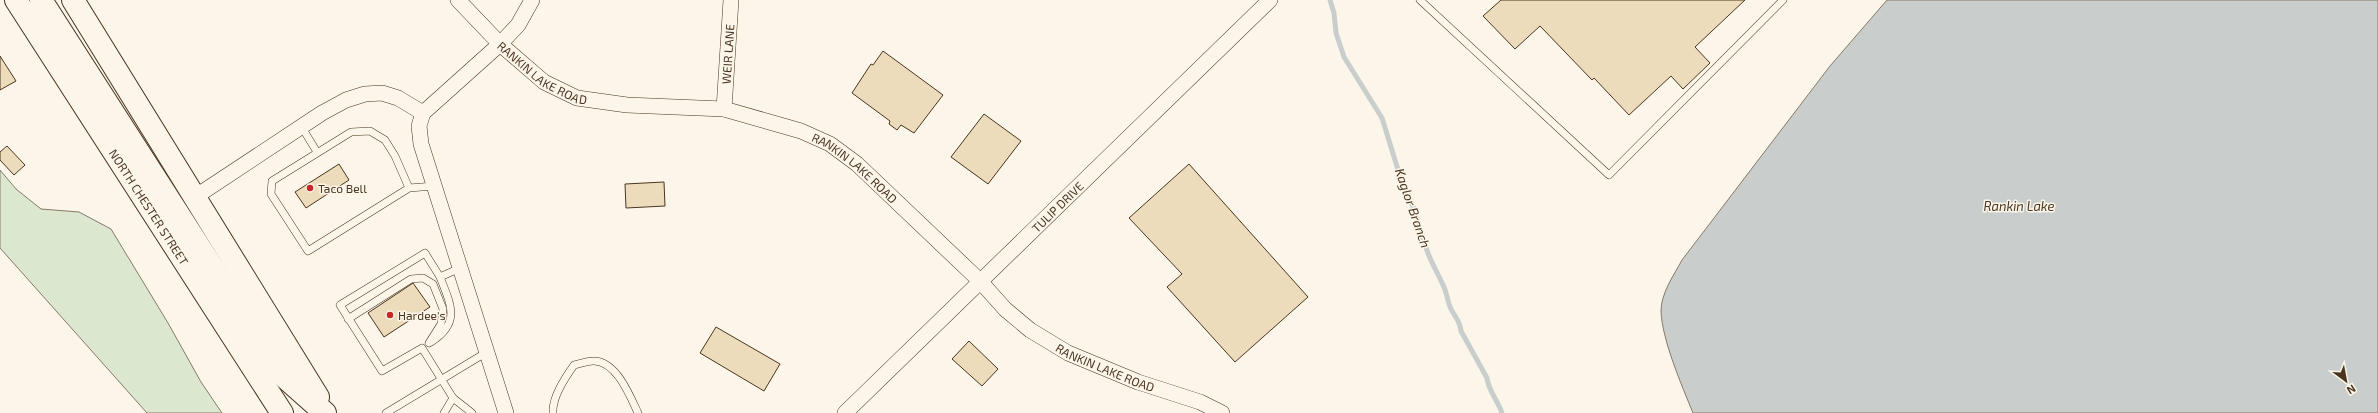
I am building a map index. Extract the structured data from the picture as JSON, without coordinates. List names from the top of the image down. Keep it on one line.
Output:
{"streets":{"highway":["NORTH CHESTER STREET"],"street":["WEIR LANE","RANKIN LAKE ROAD","TULIP DRIVE"]},"crossings":[["WEIR LANE","RANKIN LAKE ROAD"],["RANKIN LAKE ROAD","TULIP DRIVE"]],"water":["Rankin Lake","Kaglor Branch"],"places":["Taco Bell","Hardee's"],"north":"bottom right"}
